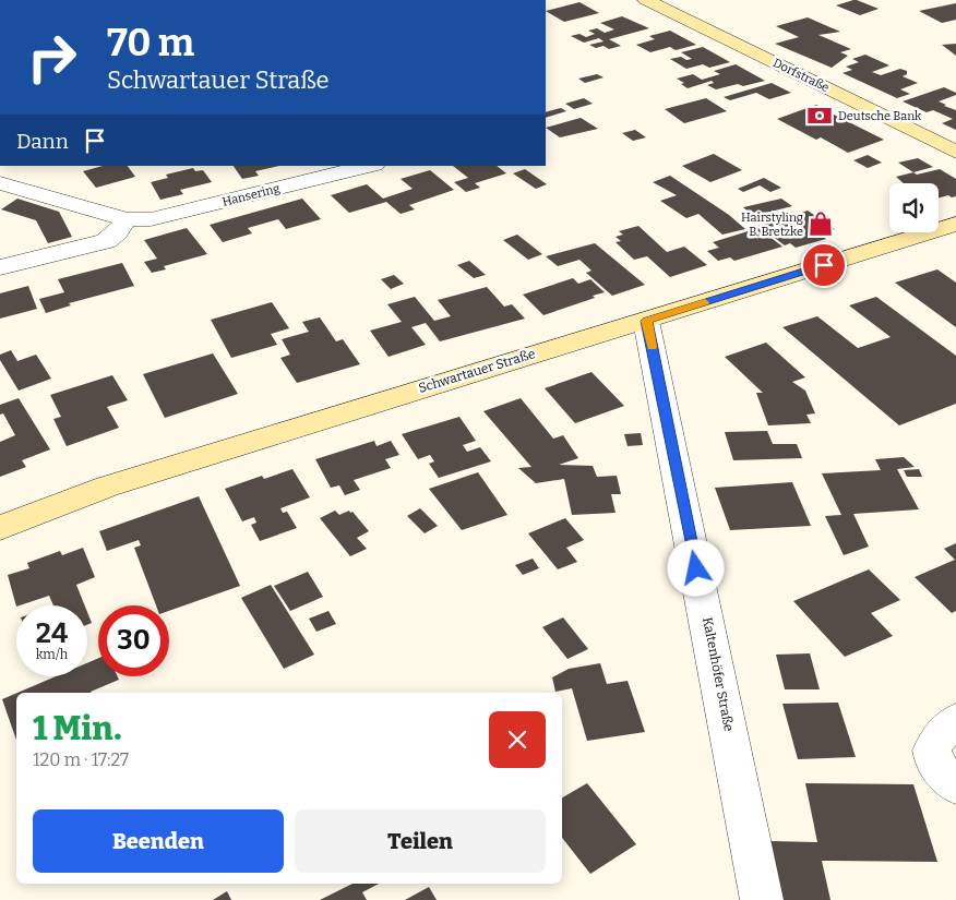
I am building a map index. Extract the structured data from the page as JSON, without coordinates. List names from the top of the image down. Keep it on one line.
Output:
{"streets":{"street":["Dorfstraße","Hansering","Schwartauer Straße","Kaltenhöfer Straße"]},"crossings":[["Schwartauer Straße","Kaltenhöfer Straße"]],"places":{"bank":["Deutsche Bank"],"shop":["Hairstyling B. Bretzke"]},"page":{"turn":["70 m","Schwartauer Straße"],"then":"Dann","speed":"24 km/h","limit":"30","heading":["1 Min.","120 m · 17:27"],"buttons":["Beenden","Teilen"]}}
